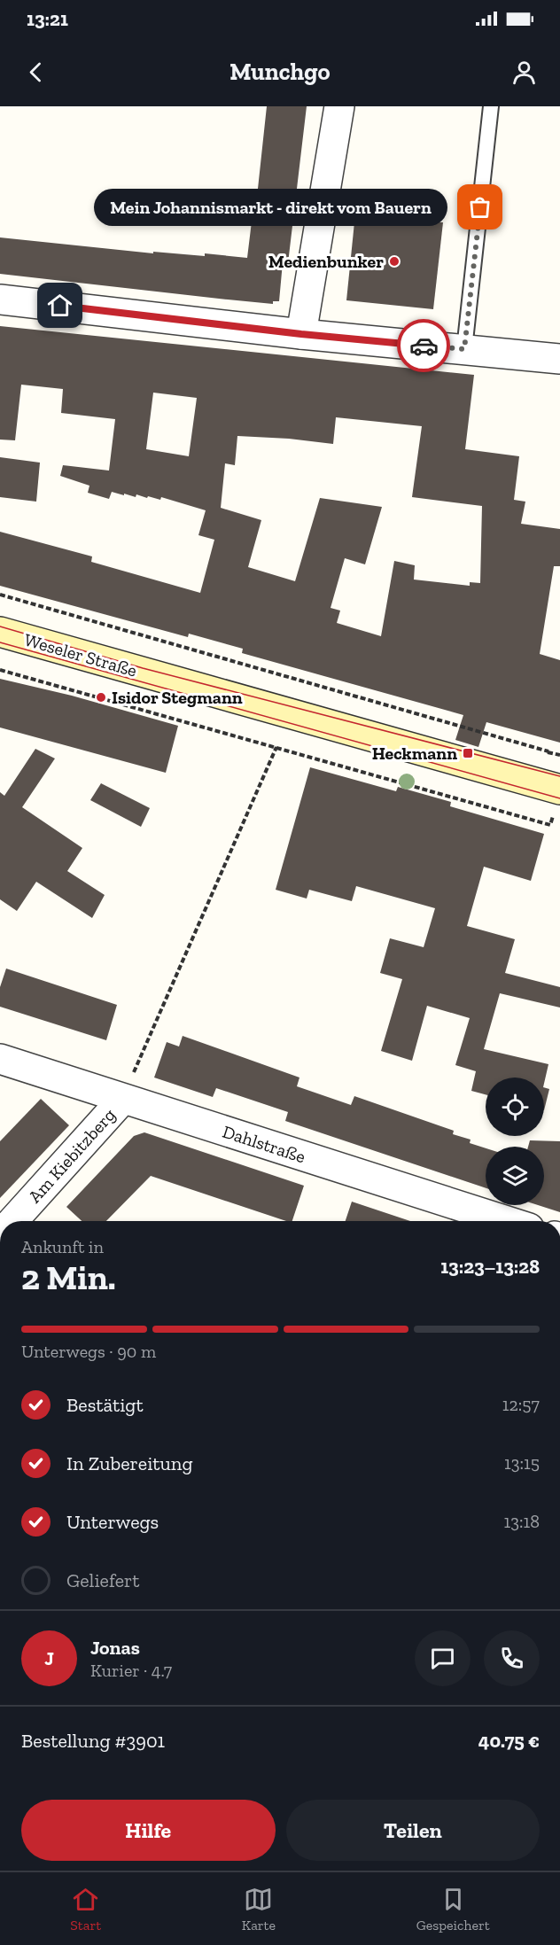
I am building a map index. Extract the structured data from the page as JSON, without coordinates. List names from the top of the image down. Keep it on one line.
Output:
{"streets":{"main road":["Weseler Straße"],"street":["Dahlstraße","Am Kiebitzberg"]},"crossings":[["Dahlstraße","Am Kiebitzberg"]],"places":{"other":["Mein Johannismarkt - direkt vom Bauern","Medienbunker","Isidor Stegmann"],"transit":["Heckmann"]},"page":{"status":"13:21","header":"Munchgo","bubble":"Mein Johannismarkt - direkt vom Bauern","heading":["2 Min.","Ankunft in","13:23–13:28"],"panel":["Jonas","Kurier · 4.7","Bestellung #3901","40.75 €"],"bar":"Unterwegs · 90 m","list":[["Bestätigt","12:57"],["In Zubereitung","13:15"],["Unterwegs","13:18"],"Geliefert"],"round":"J","buttons":["Hilfe","Teilen"],"tabs":["Start","Karte","Gespeichert"]}}
